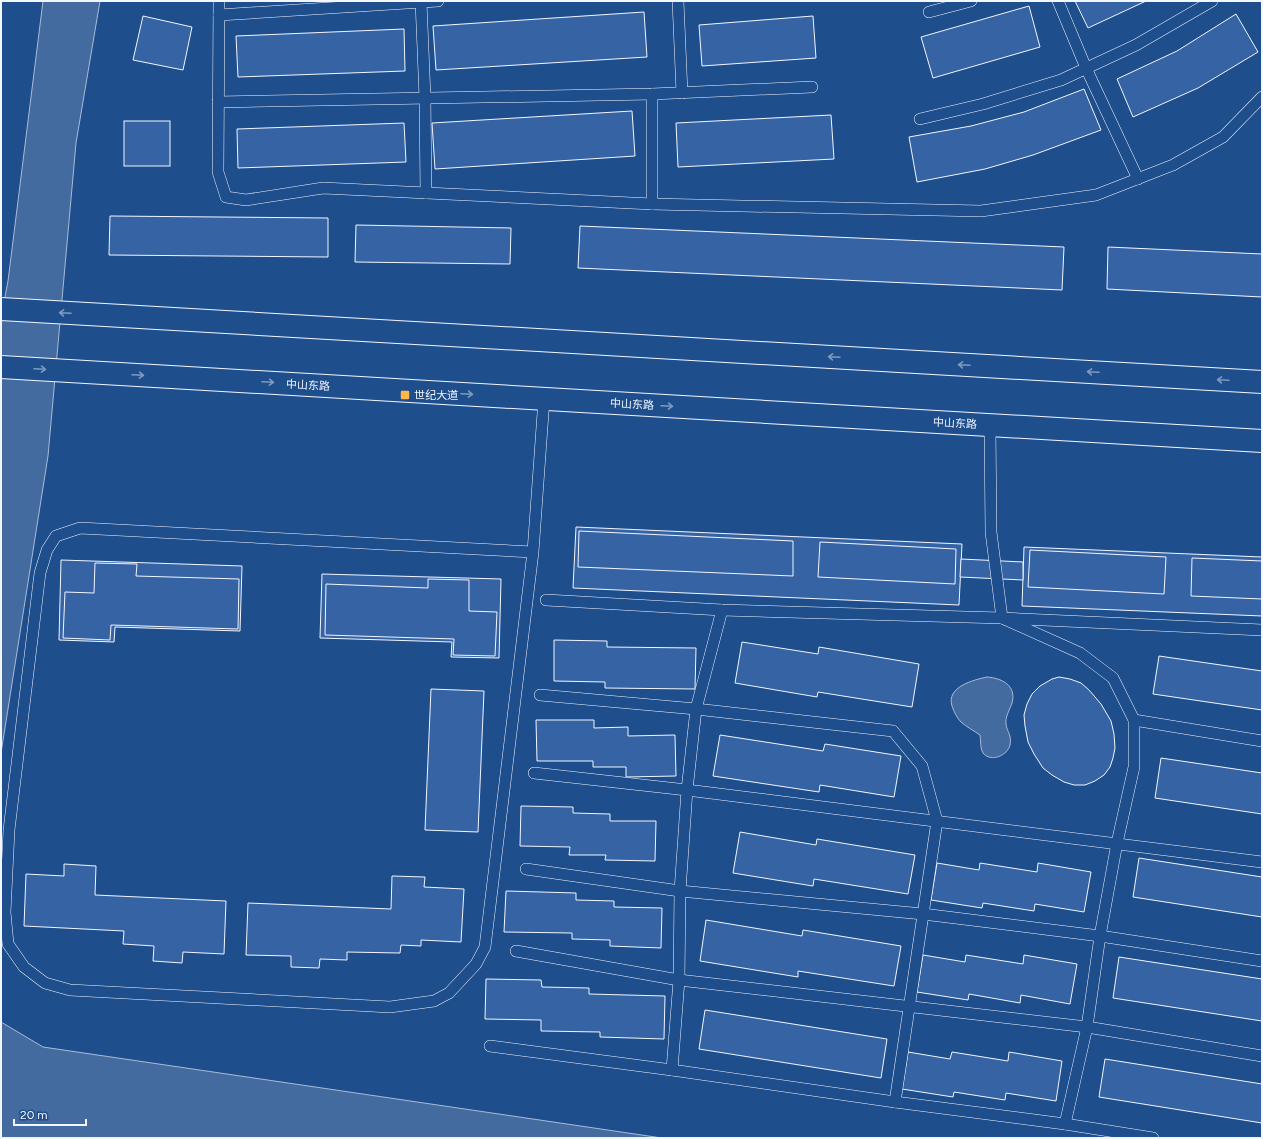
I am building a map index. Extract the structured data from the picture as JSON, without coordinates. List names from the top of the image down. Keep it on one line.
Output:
{"streets":{"main road":["中山东路"]},"places":{"transit":["世纪大道"]},"scale_bar":"20 m"}
